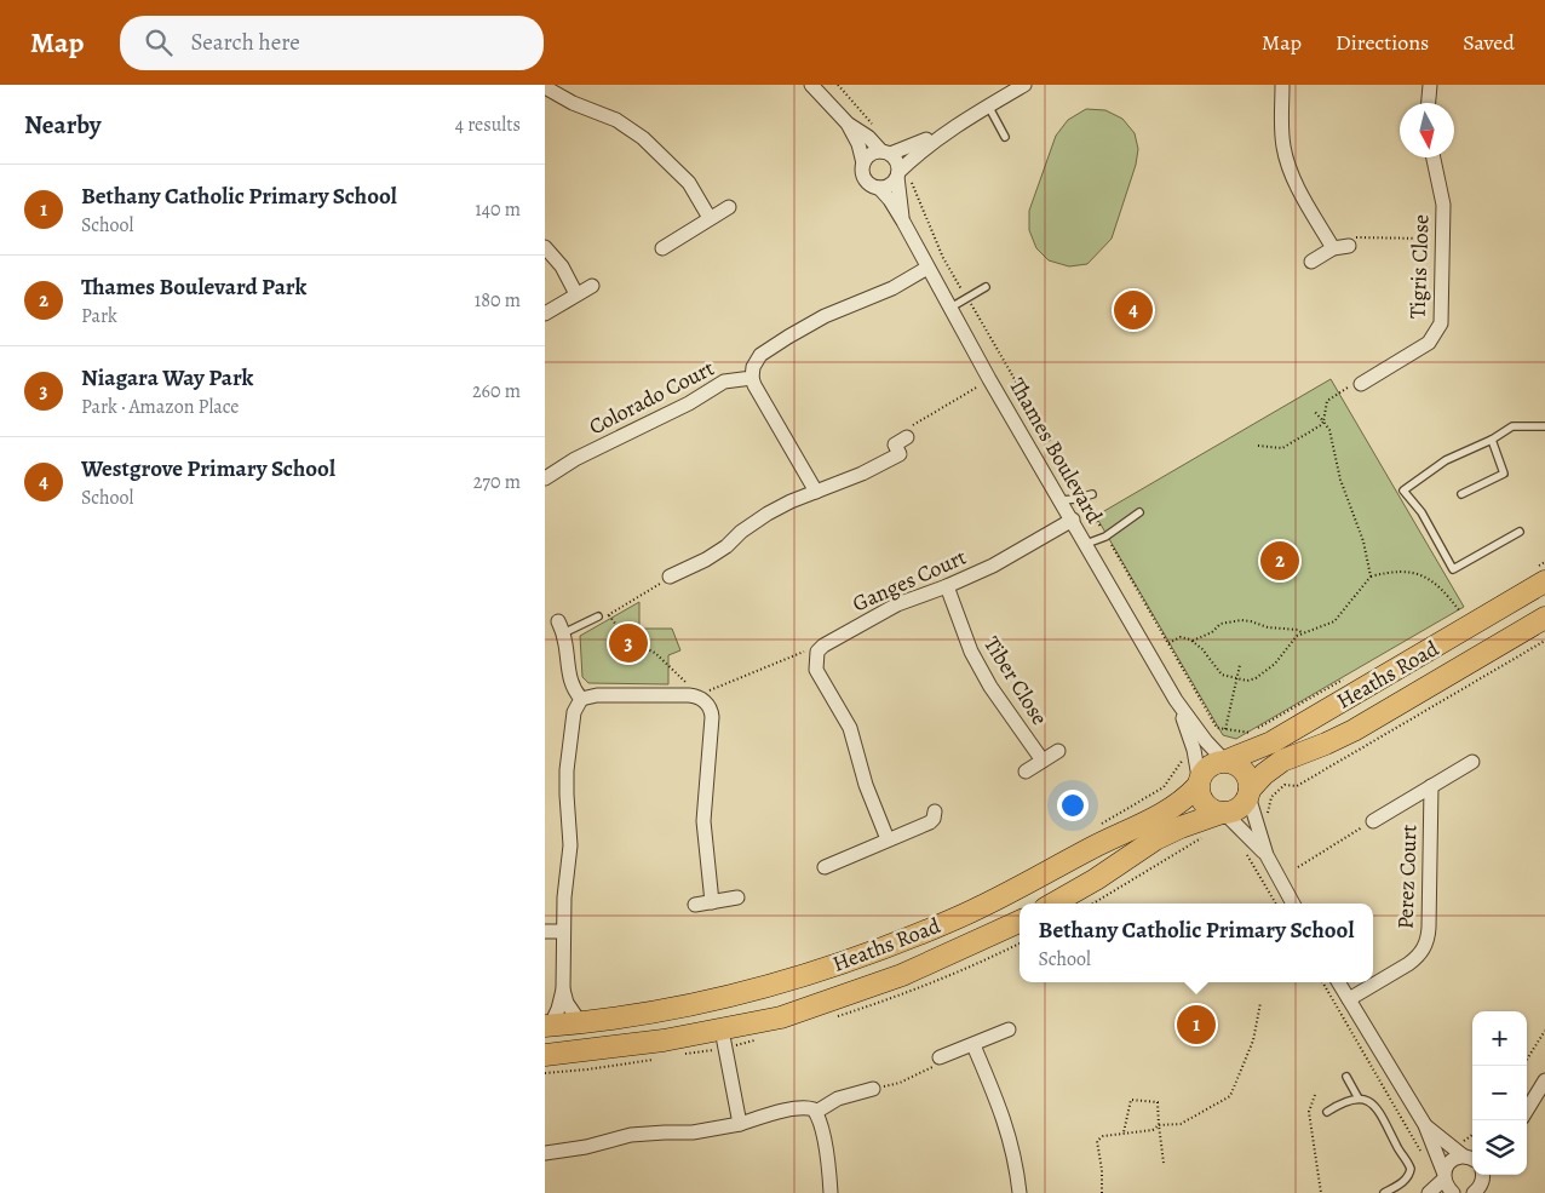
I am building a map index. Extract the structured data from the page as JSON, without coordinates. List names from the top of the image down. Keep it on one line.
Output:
{"streets":{"main road":["Heaths Road"],"street":["Tigris Close","Colorado Court","Thames Boulevard","Ganges Court","Tiber Close","Perez Court"]},"crossings":[["Thames Boulevard","Ganges Court"],["Thames Boulevard","Heaths Road"],["Ganges Court","Tiber Close"]],"north":"bottom","page":{"header":"Map","search":"Search here","nav":["Map","Directions","Saved"],"heading":["Nearby","4 results"],"list":[{"mark":"1","name":"Bethany Catholic Primary School","note":"School","value":"140 m"},{"mark":"2","name":"Thames Boulevard Park","note":"Park","value":"180 m"},{"mark":"3","name":"Niagara Way Park","note":"Park · Amazon Place","value":"260 m"},{"mark":"4","name":"Westgrove Primary School","note":"School","value":"270 m"}],"pins":["4","2","3","1"],"popup":["Bethany Catholic Primary School","School"],"map_buttons":["+","−"]}}
